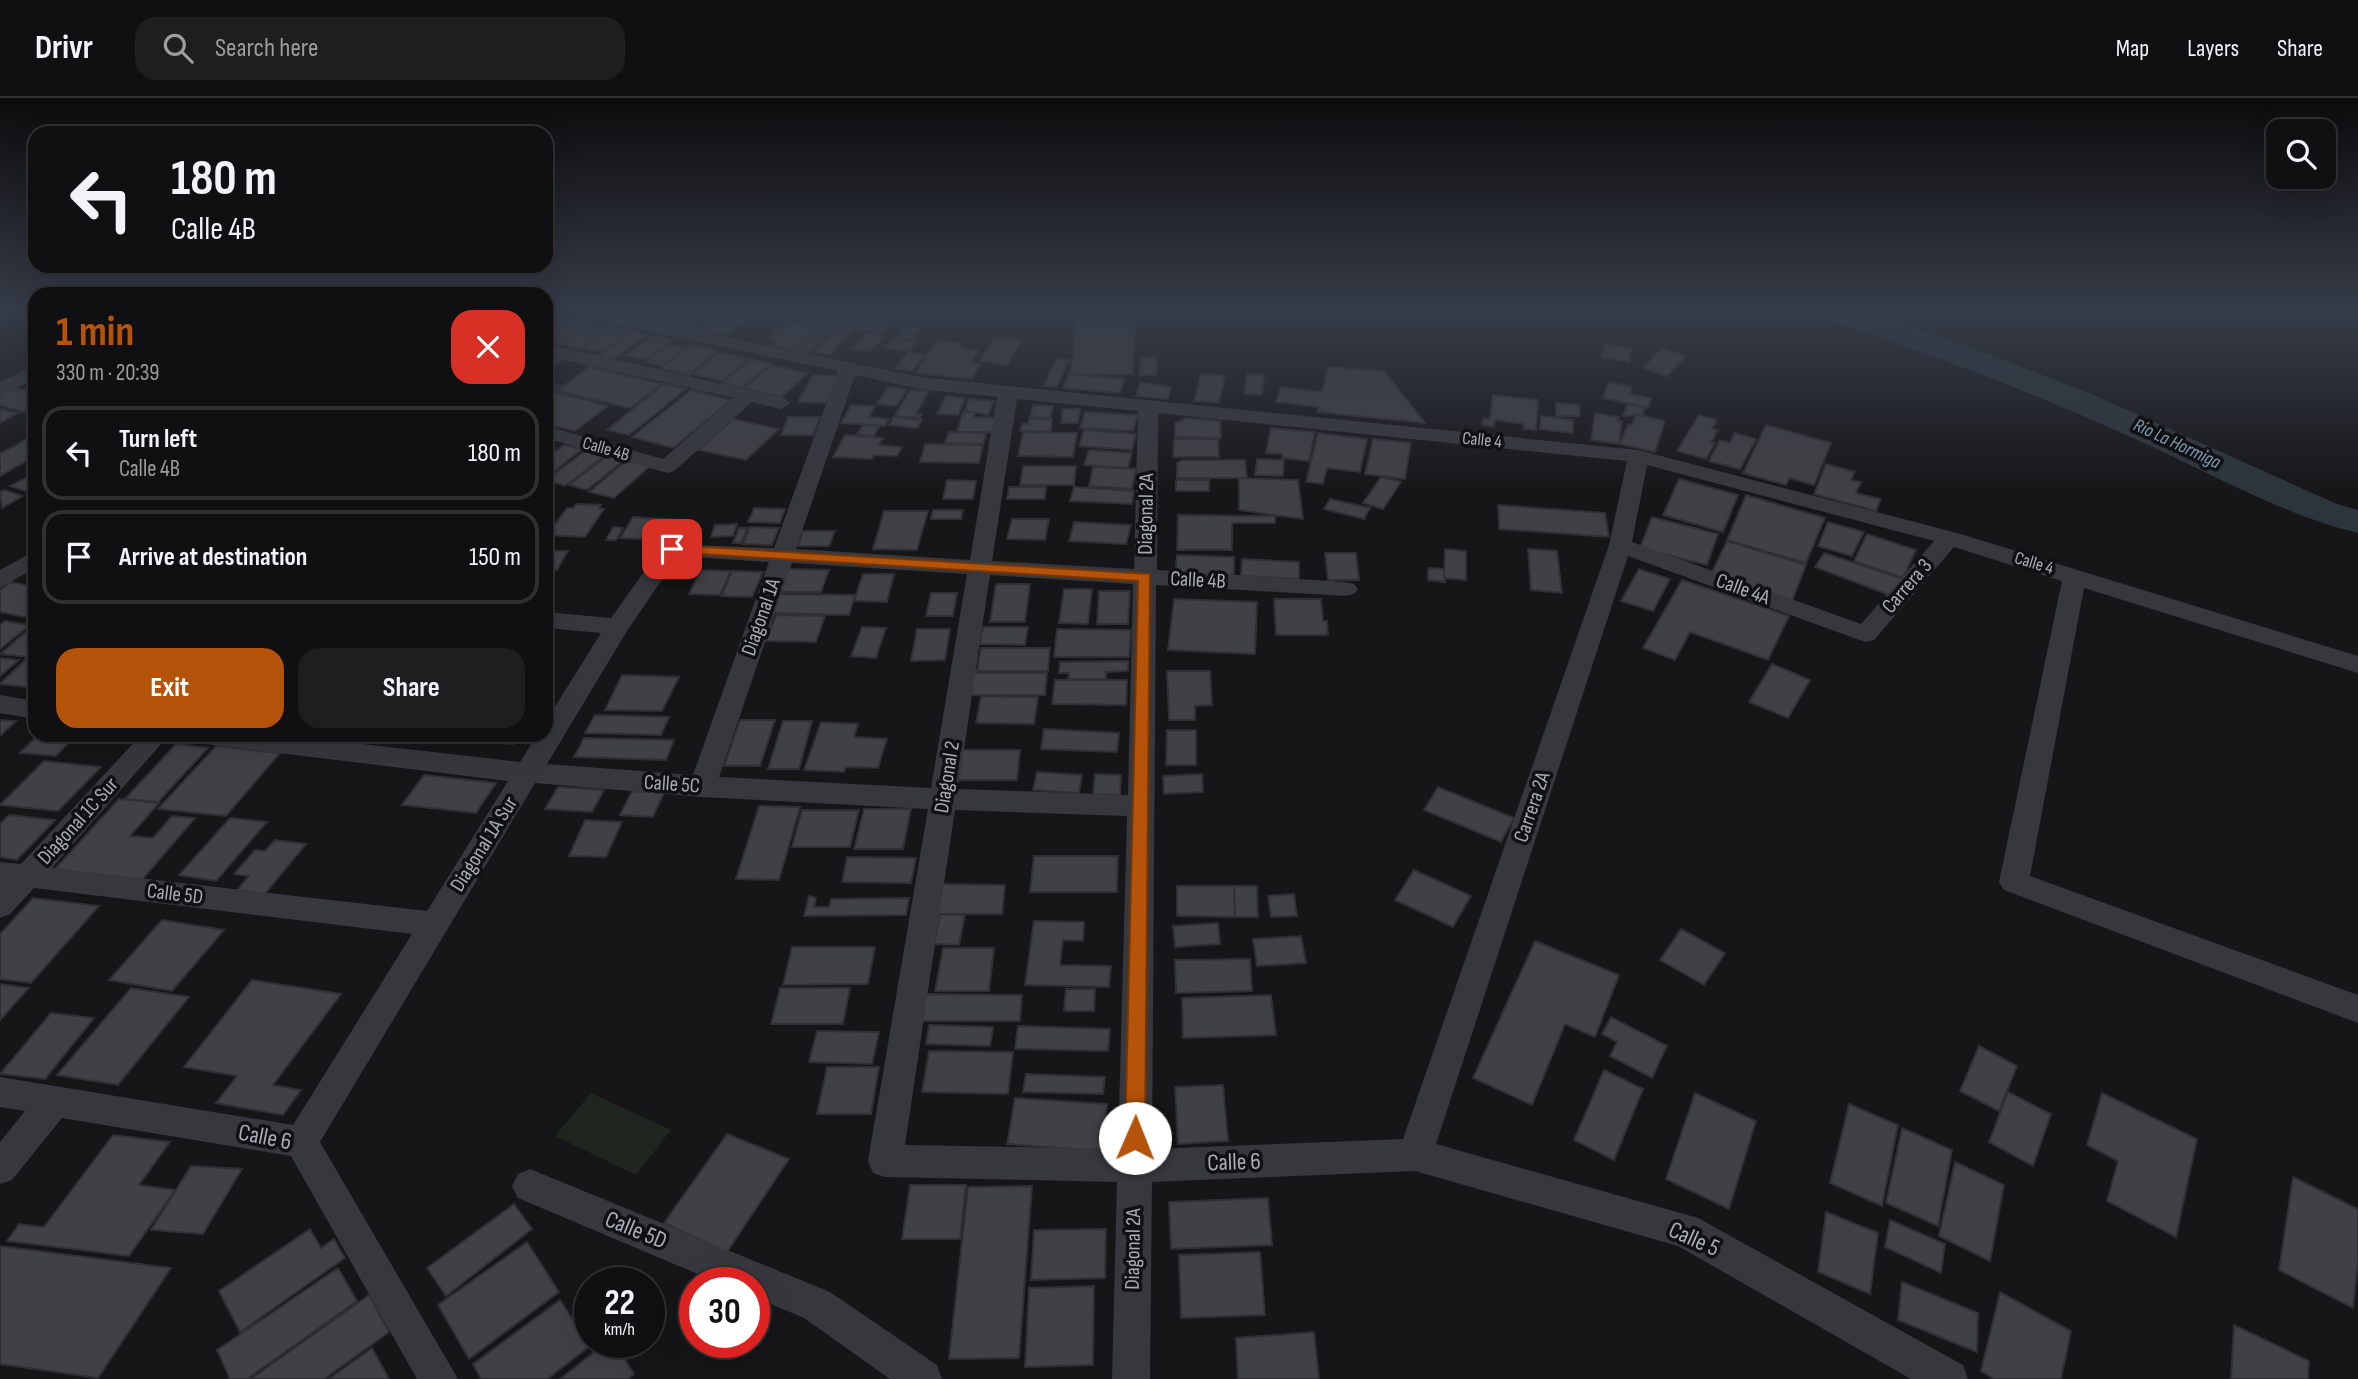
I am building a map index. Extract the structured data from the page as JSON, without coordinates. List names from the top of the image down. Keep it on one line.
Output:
{"streets":{"street":["Calle 4","Calle 4B","Diagonal 2A","Carrera 3","Calle 4A","Diagonal 1A","Diagonal 2","Calle 5C","Carrera 2A","Diagonal 1C Sur","Diagonal 1A Sur","Calle 5D","Calle 6","Calle 5"]},"crossings":[["Calle 4","Diagonal 2A"],["Calle 4","Carrera 3"],["Calle 4","Diagonal 2"],["Calle 4","Carrera 2A"],["Calle 4B","Diagonal 2A"],["Calle 4B","Diagonal 1A"],["Calle 4B","Diagonal 2"],["Calle 4B","Diagonal 1A Sur"],["Diagonal 2A","Calle 5C"],["Diagonal 2A","Calle 6"],["Carrera 3","Calle 4A"],["Calle 4A","Carrera 2A"],["Diagonal 1A","Calle 5C"],["Diagonal 2","Calle 5C"],["Diagonal 2","Calle 6"],["Calle 5C","Diagonal 1A Sur"],["Carrera 2A","Calle 6"],["Carrera 2A","Calle 5"],["Diagonal 1C Sur","Calle 5D"],["Diagonal 1A Sur","Calle 5D"],["Diagonal 1A Sur","Calle 6"],["Calle 6","Calle 5"]],"water":["Río La Hormiga"],"page":{"header":"Drivr","search":"Search here","nav":["Map","Layers","Share"],"turn":["180 m","Calle 4B"],"heading":["1 min","330 m · 20:39"],"list":[{"name":"Turn left","note":"Calle 4B","value":"180 m"},{"name":"Arrive at destination","value":"150 m"}],"buttons":["Exit","Share"],"speed":"22 km/h","limit":"30"}}
